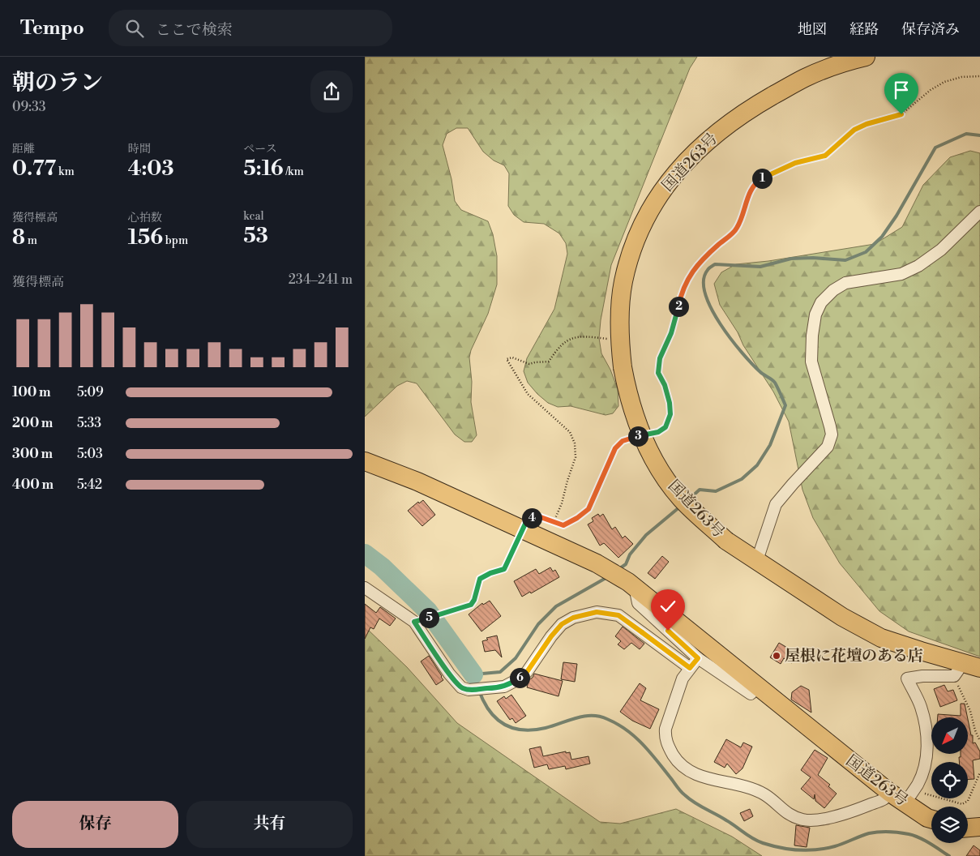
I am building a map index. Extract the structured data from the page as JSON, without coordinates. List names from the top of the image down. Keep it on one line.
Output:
{"streets":{"highway":["国道263号"]},"places":["屋根に花壇のある店"],"north":"bottom left","page":{"header":"Tempo","search":"ここで検索","nav":["地図","経路","保存済み"],"heading":["朝のラン","09:33"],"stats":[["距離","0.77 km"],["時間","4:03"],["ペース","5:16 /km"],["獲得標高","8 m"],["心拍数","156 bpm"],["kcal","53"]],"pins":["1","2","3","4","5","6"],"chart":["獲得標高","234–241 m"],"list":[{"name":"100 m","note":"5:09"},{"name":"200 m","note":"5:33"},{"name":"300 m","note":"5:03"},{"name":"400 m","note":"5:42"}],"buttons":["保存","共有"]}}
